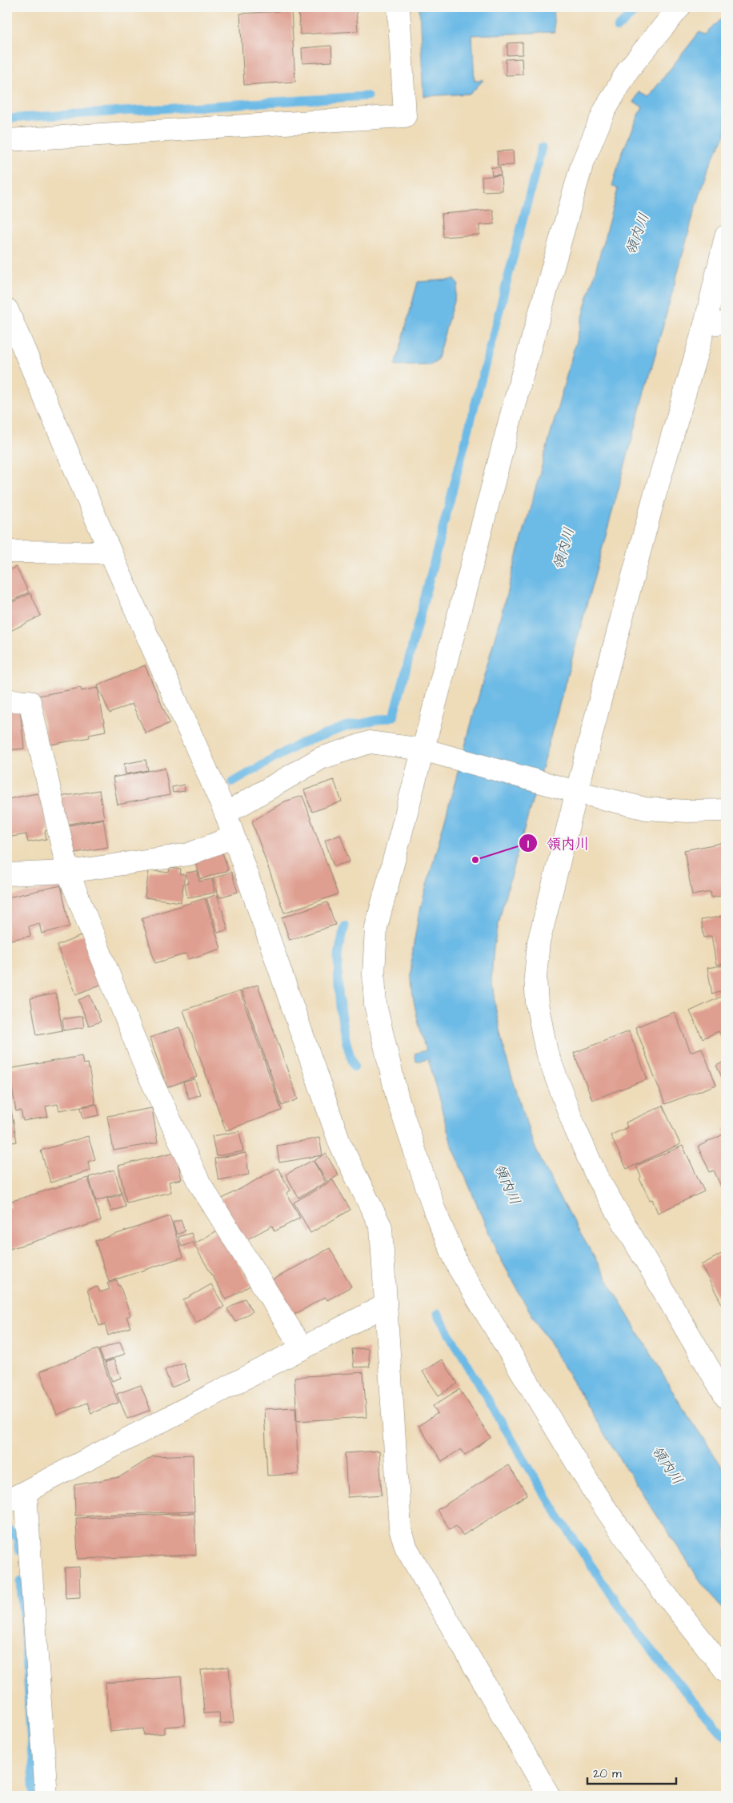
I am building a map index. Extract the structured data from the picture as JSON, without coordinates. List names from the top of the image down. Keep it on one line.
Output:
{"water":["領内川"],"places":["領内川"],"scale_bar":"20 m"}
